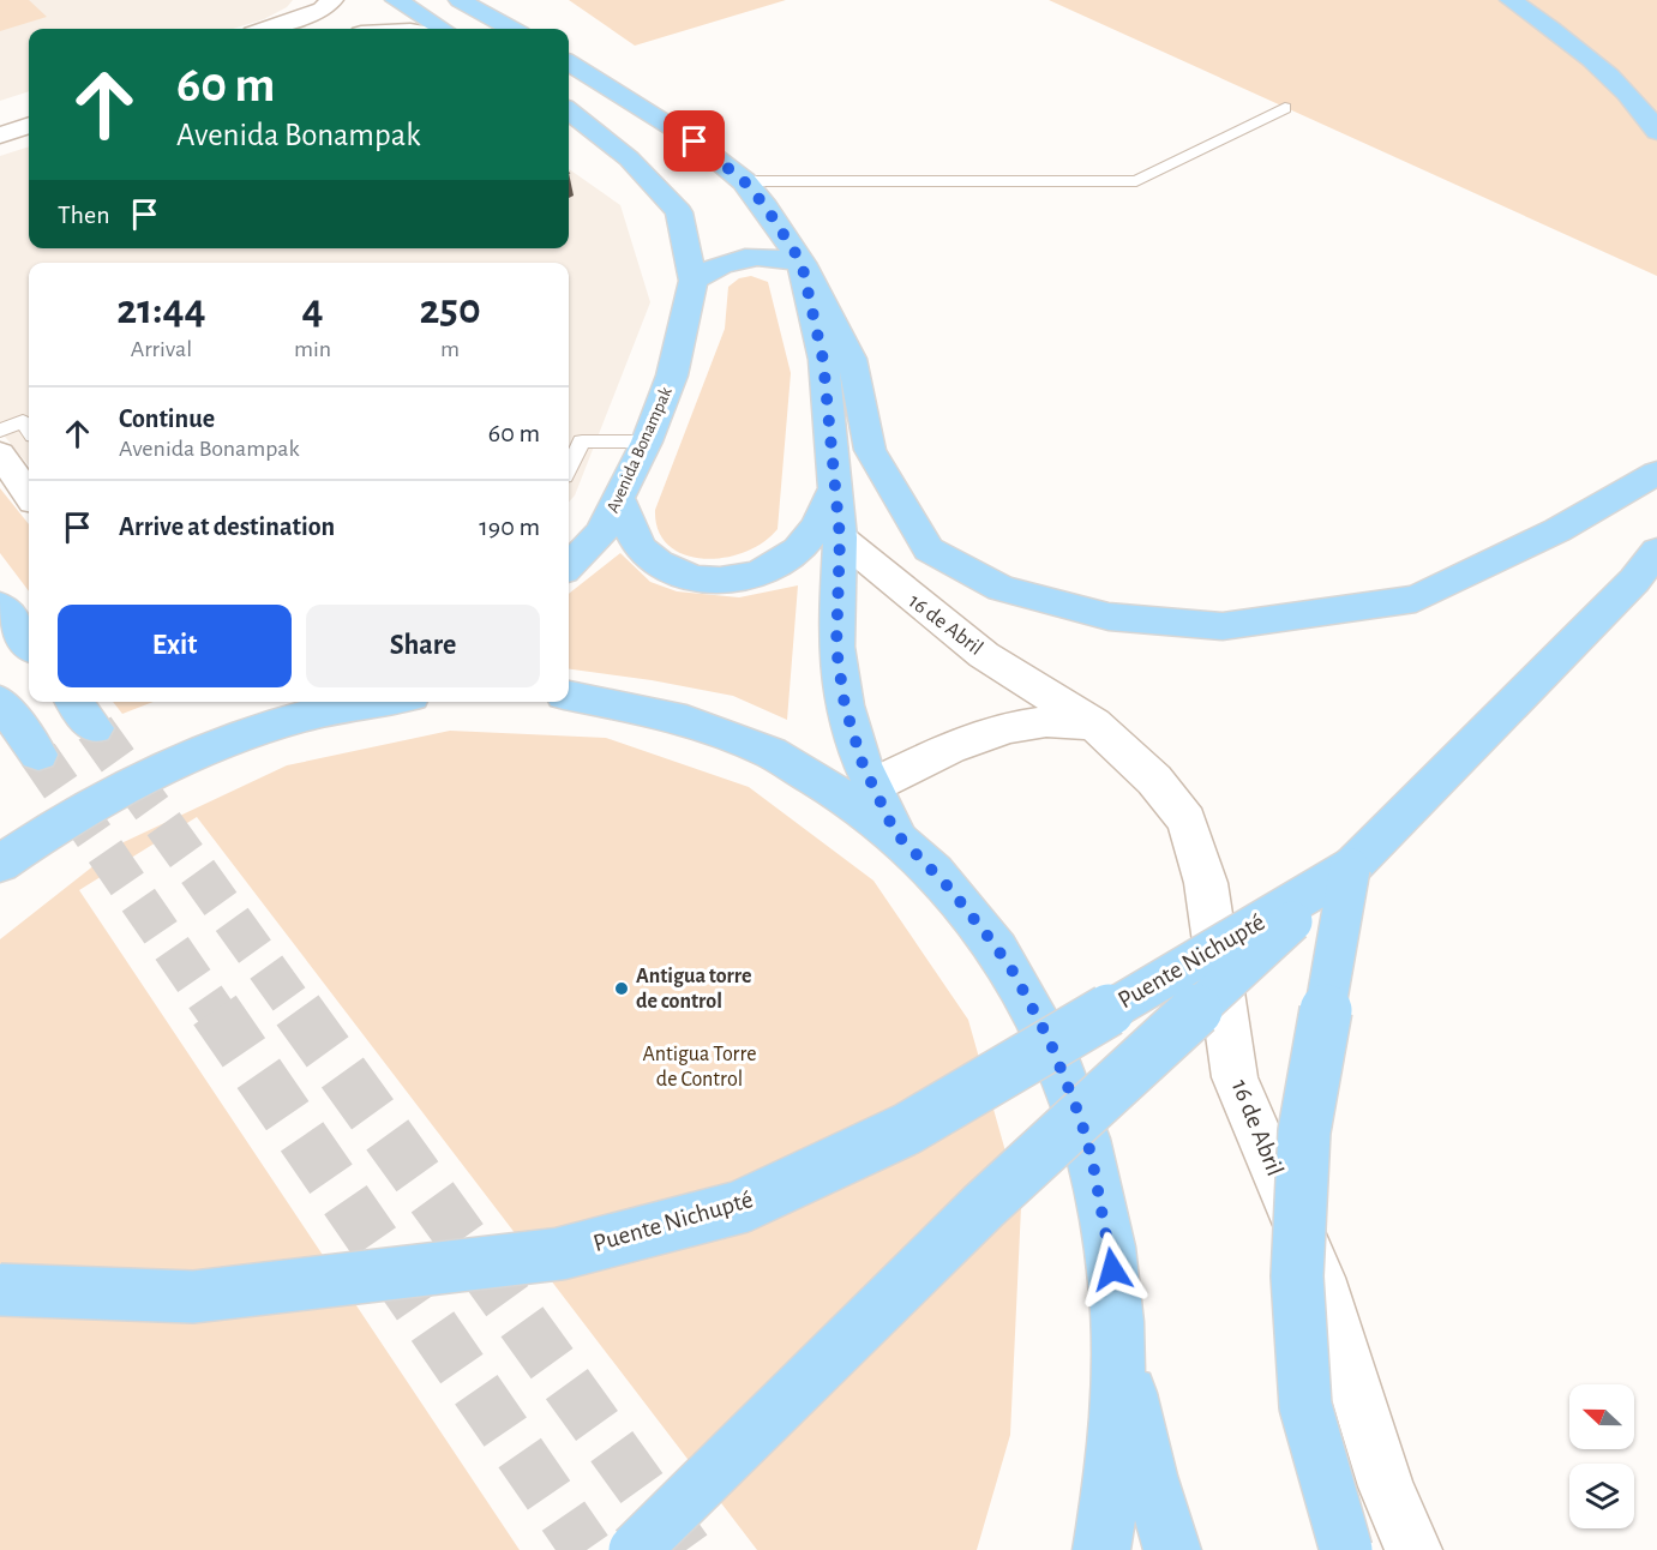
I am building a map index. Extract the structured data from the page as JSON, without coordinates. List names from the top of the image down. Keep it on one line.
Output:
{"streets":{"main road":["Avenida Bonampak","Puente Nichupté"],"street":["16 de Abril"]},"parks":["Antigua Torre de Control"],"places":["Antigua torre de control"],"north":"left","page":{"turn":["60 m","Avenida Bonampak"],"then":"Then","eta":["21:44","Arrival","4","min","250","m"],"list":[{"name":"Continue","note":"Avenida Bonampak","value":"60 m"},{"name":"Arrive at destination","value":"190 m"}],"buttons":["Exit","Share"]}}
